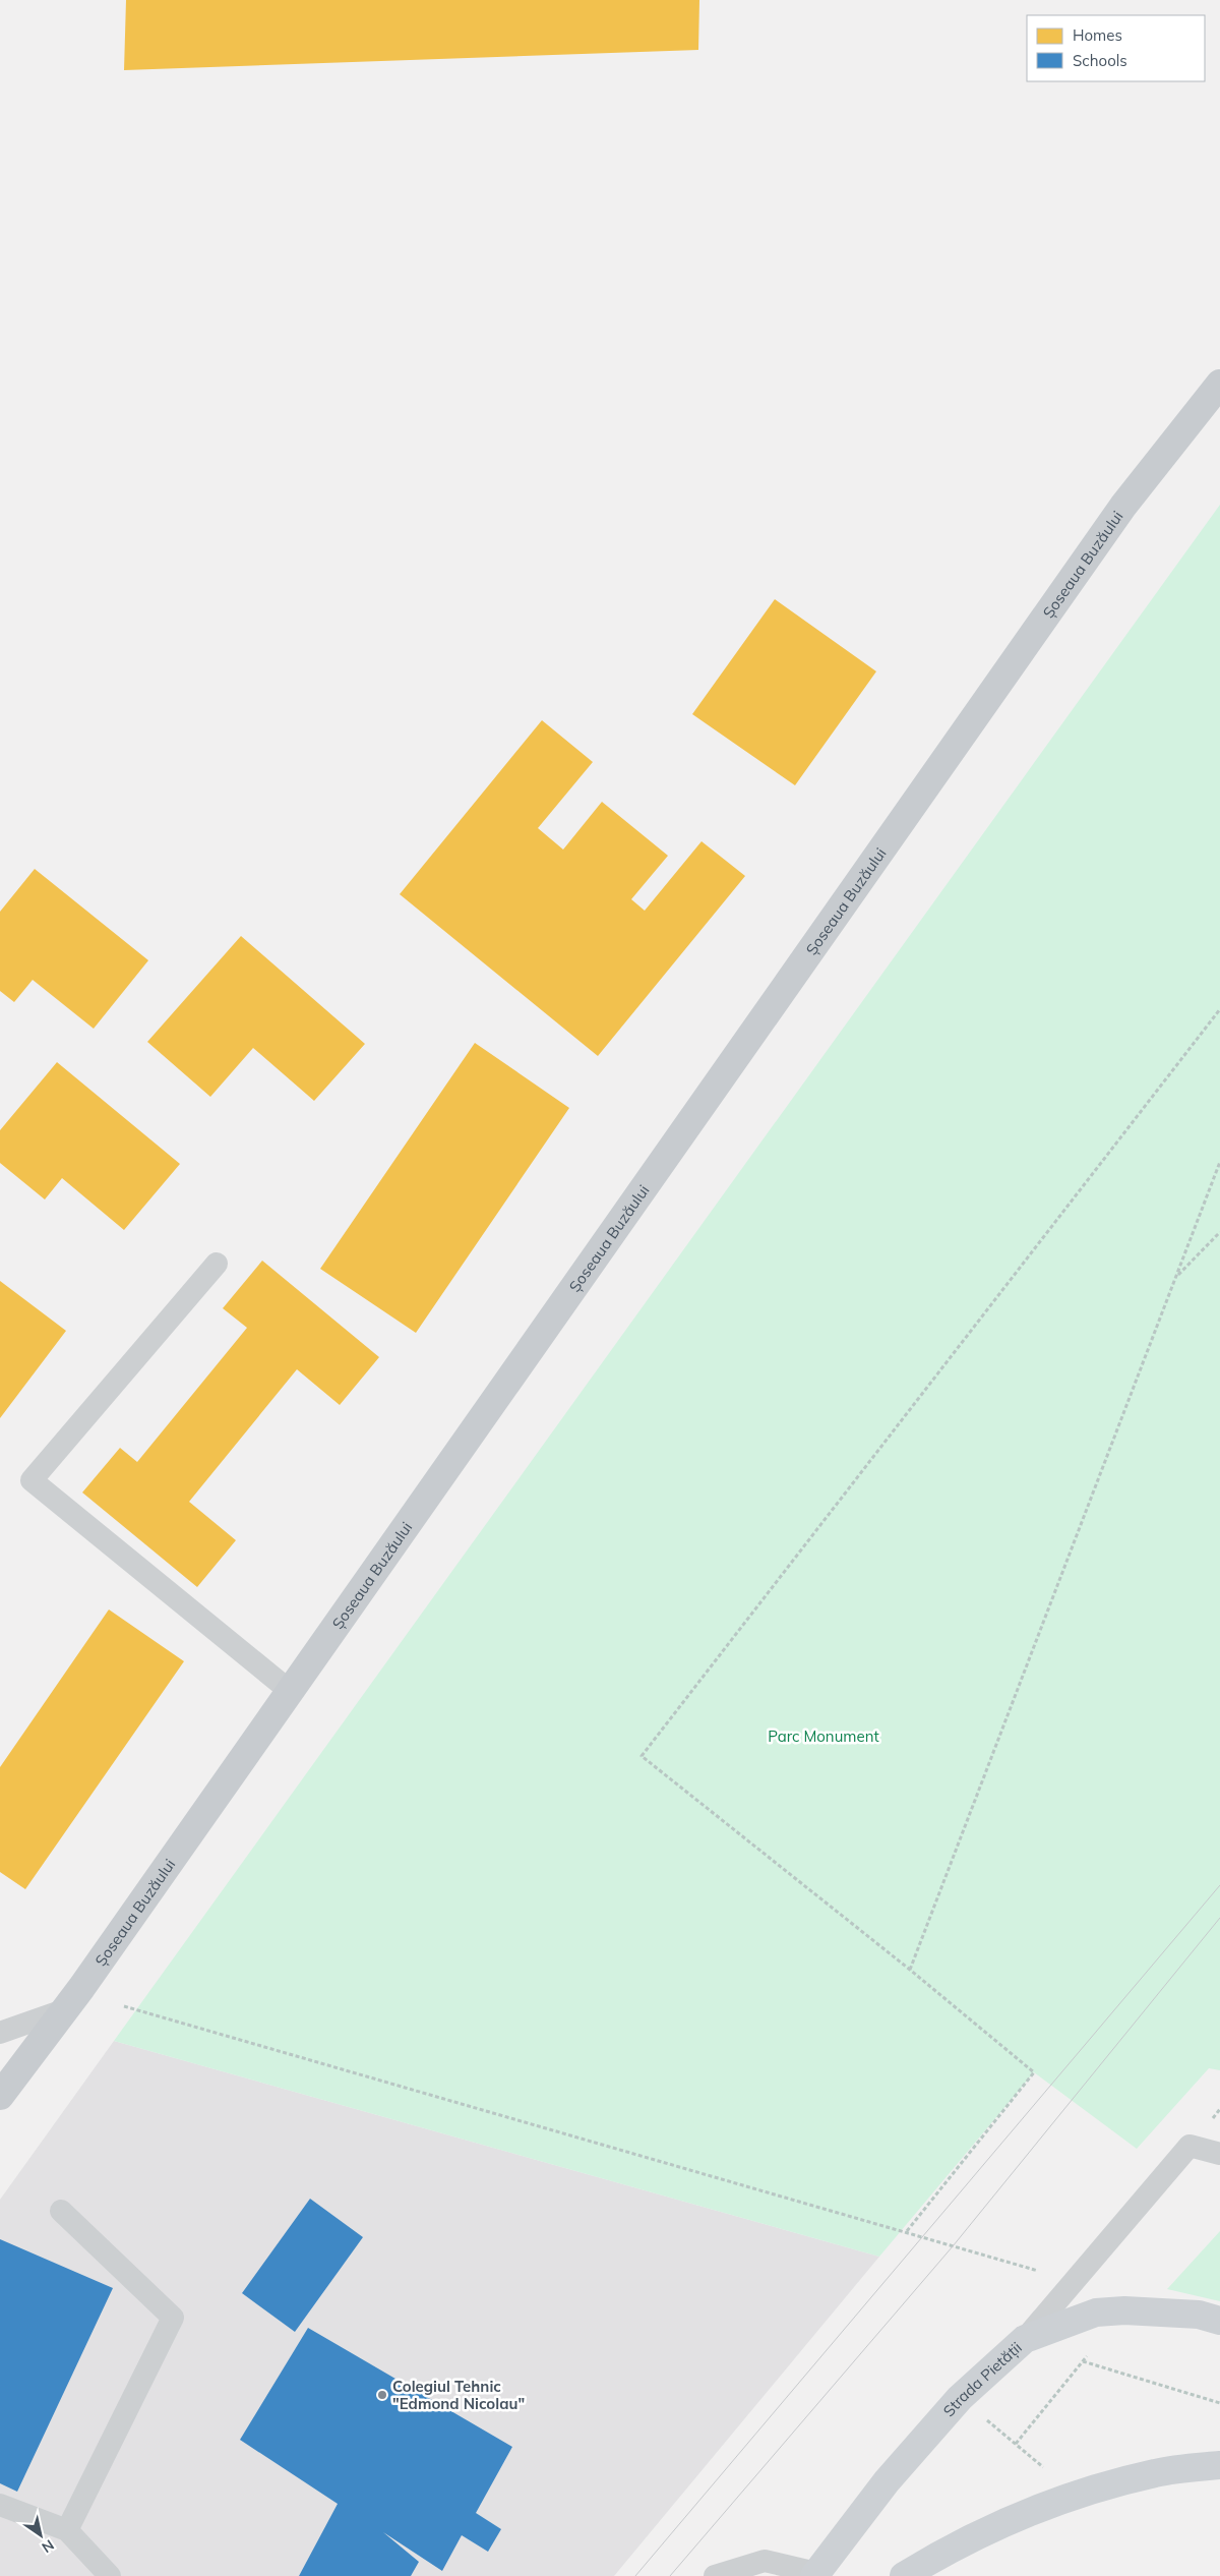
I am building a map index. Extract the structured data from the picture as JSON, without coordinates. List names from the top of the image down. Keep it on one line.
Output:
{"streets":{"main road":["Șoseaua Buzăului"],"street":["Strada Pietății"]},"parks":["Parc Monument"],"places":["Colegiul Tehnic \"Edmond Nicolau\""],"legend":["Homes","Schools"],"north":"bottom right"}
